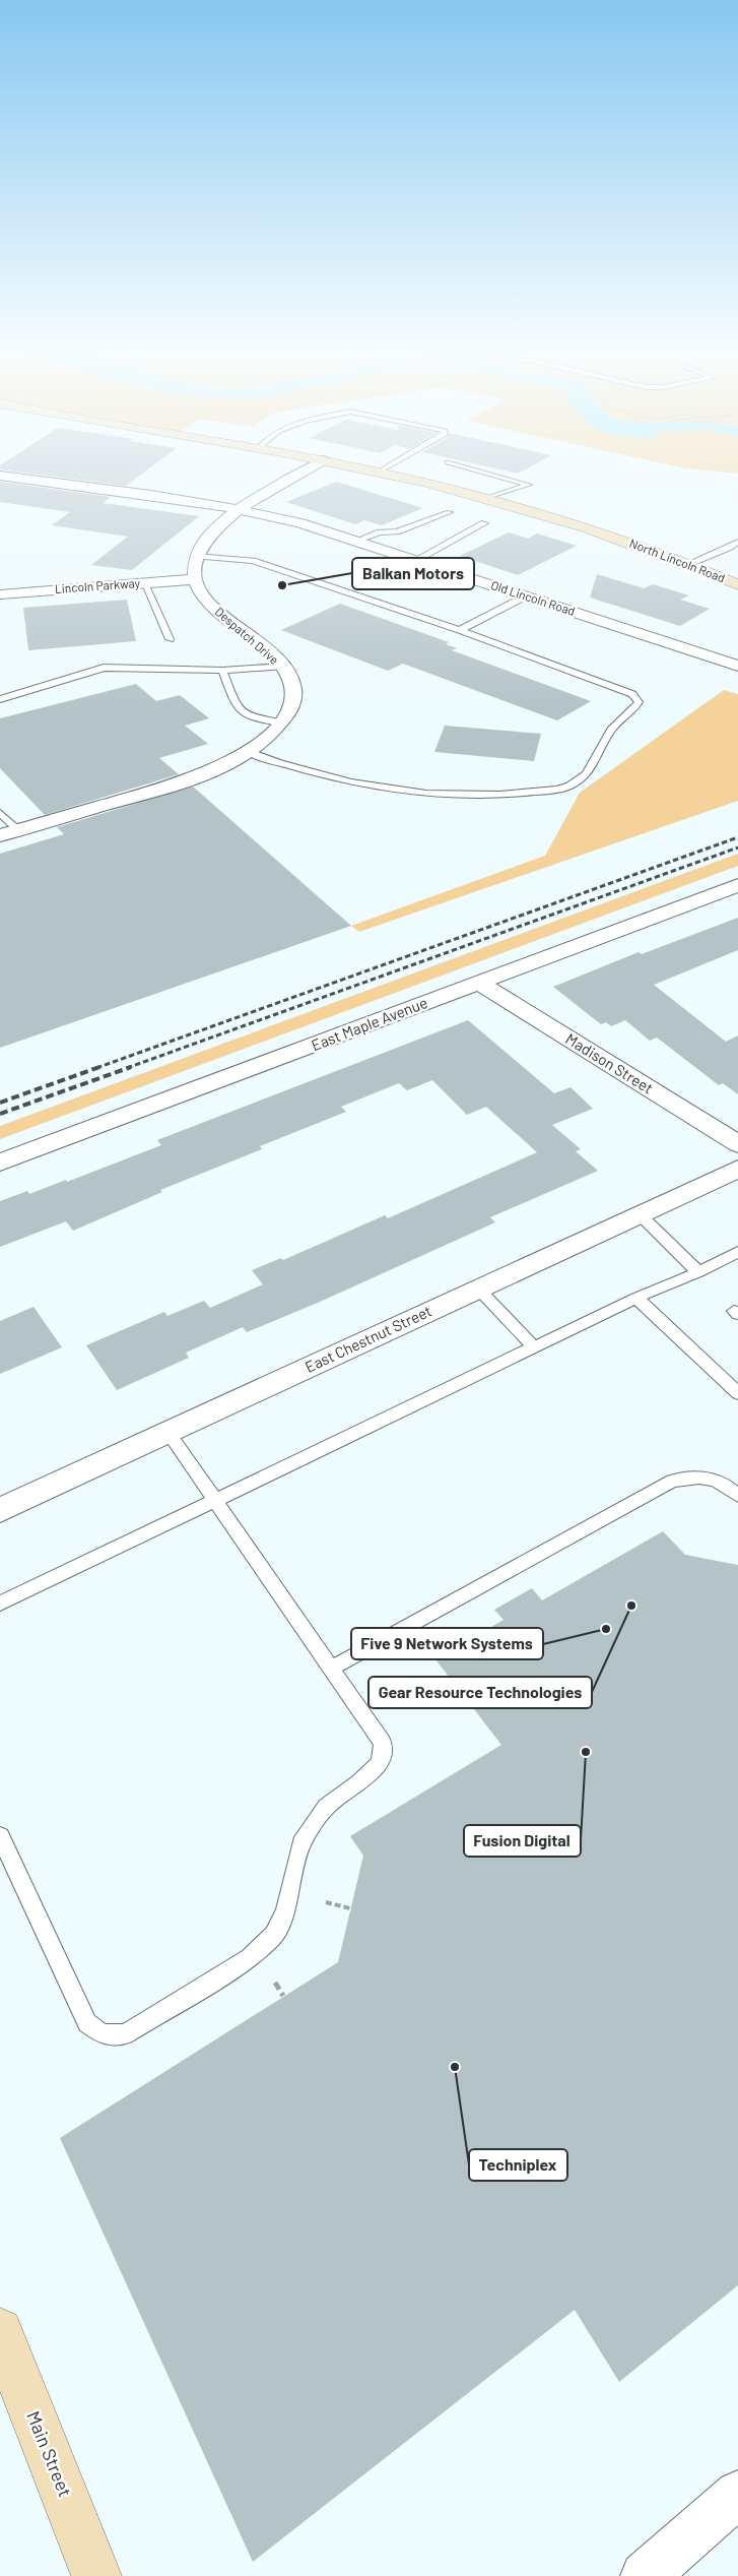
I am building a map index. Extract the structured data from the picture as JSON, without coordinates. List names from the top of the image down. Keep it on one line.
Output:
{"streets":{"street":["North Lincoln Road","Lincoln Parkway","Old Lincoln Road","Despatch Drive","East Maple Avenue","Madison Street","East Chestnut Street","Main Street"]},"crossings":[["Lincoln Parkway","Despatch Drive"],["East Maple Avenue","Madison Street"]],"places":["Balkan Motors","Gear Resource Technologies","Five 9 Network Systems","Fusion Digital","Techniplex"]}
